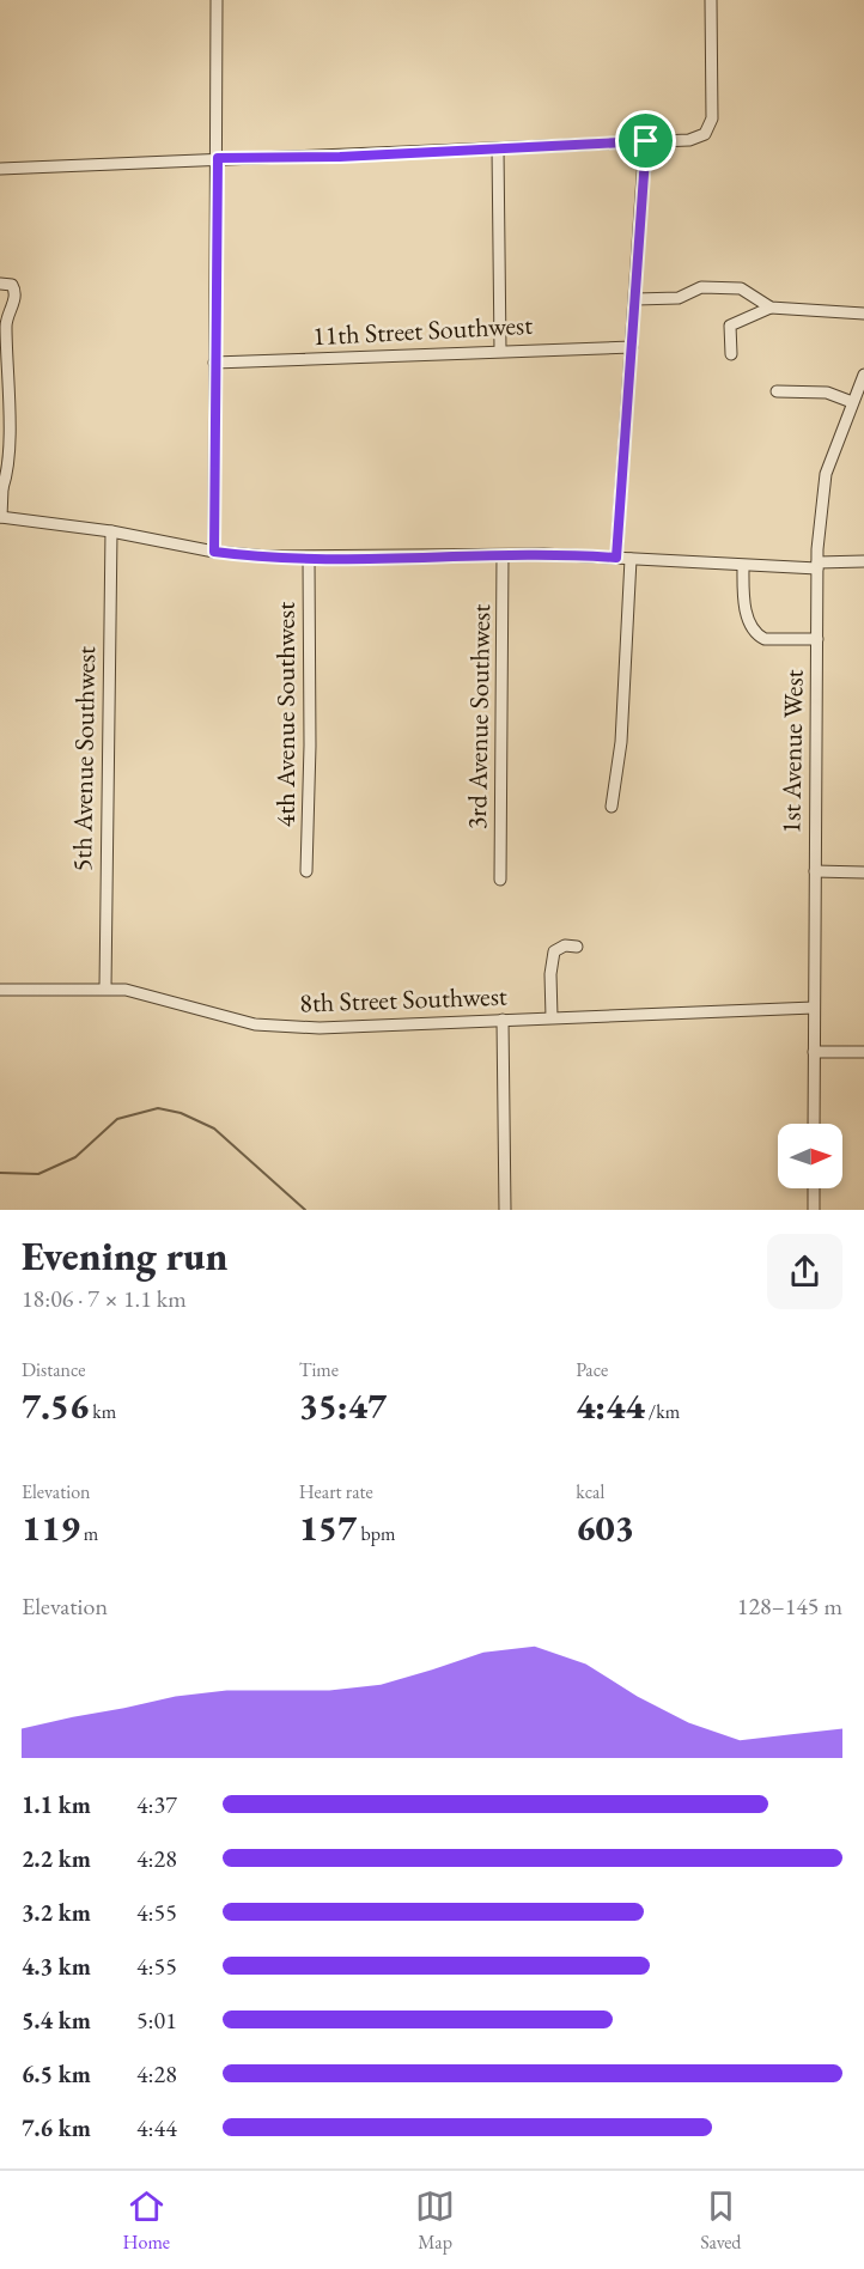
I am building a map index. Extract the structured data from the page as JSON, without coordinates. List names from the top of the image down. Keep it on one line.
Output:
{"streets":{"street":["11th Street Southwest","4th Avenue Southwest","3rd Avenue Southwest","1st Avenue West","5th Avenue Southwest","8th Street Southwest"]},"crossings":[["1st Avenue West","8th Street Southwest"],["5th Avenue Southwest","8th Street Southwest"]],"north":"right","page":{"heading":["Evening run","18:06 · 7 × 1.1 km"],"stats":[["Distance","7.56 km"],["Time","35:47"],["Pace","4:44 /km"],["Elevation","119 m"],["Heart rate","157 bpm"],["kcal","603"]],"chart":["Elevation","128–145 m"],"list":[{"name":"1.1 km","note":"4:37"},{"name":"2.2 km","note":"4:28"},{"name":"3.2 km","note":"4:55"},{"name":"4.3 km","note":"4:55"},{"name":"5.4 km","note":"5:01"},{"name":"6.5 km","note":"4:28"},{"name":"7.6 km","note":"4:44"}],"tabs":["Home","Map","Saved"]}}
